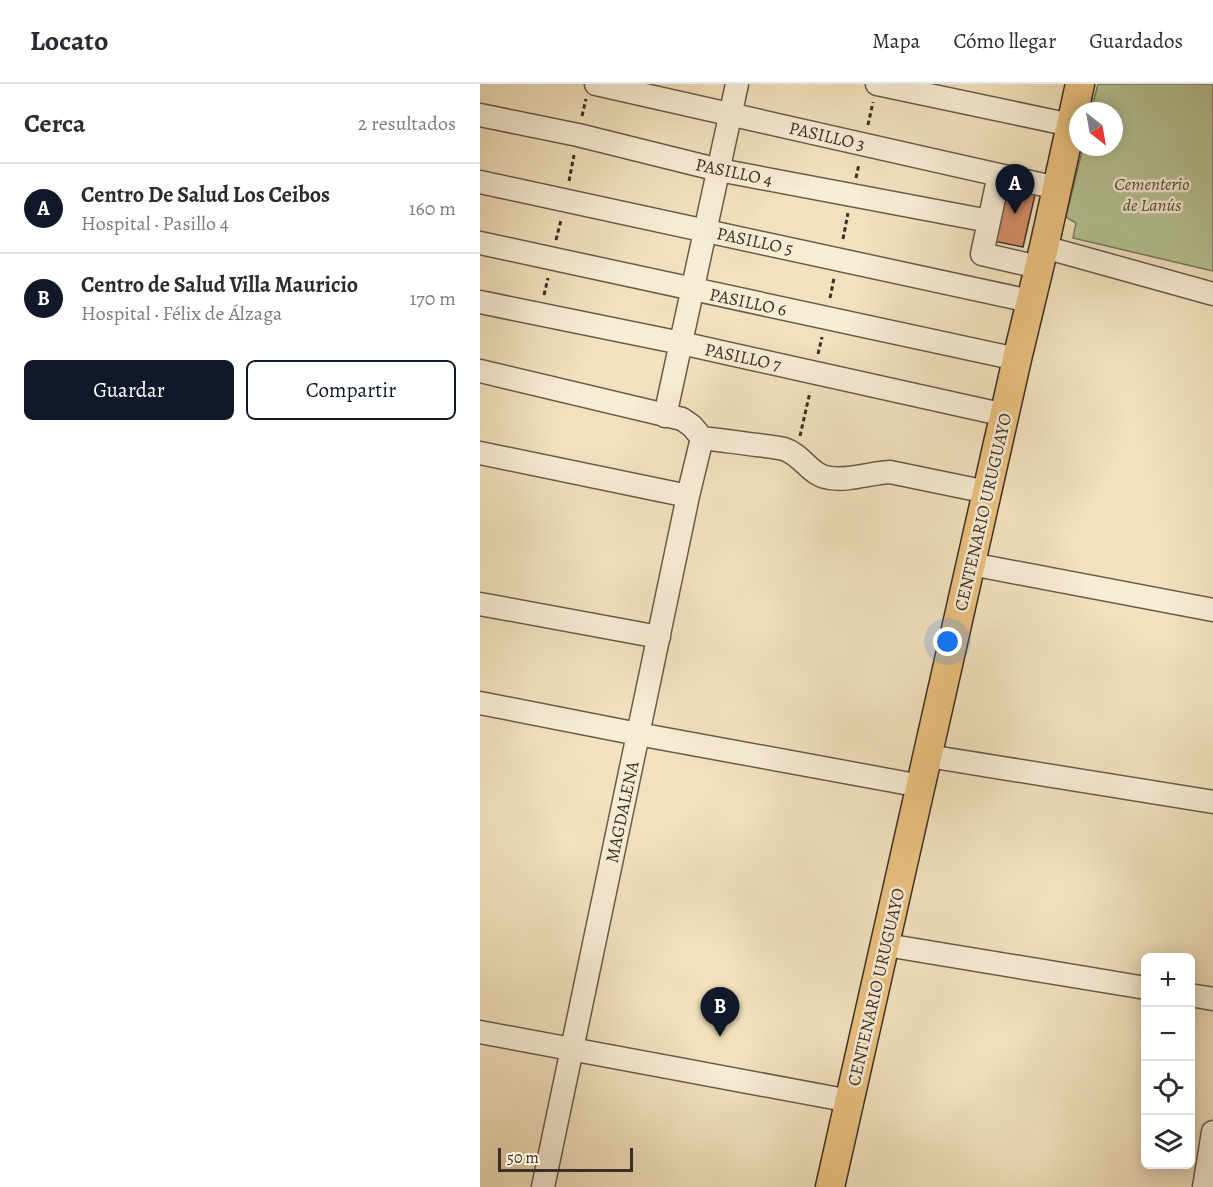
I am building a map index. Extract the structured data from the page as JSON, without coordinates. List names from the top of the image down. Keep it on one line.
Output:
{"streets":{"main road":["CENTENARIO URUGUAYO"],"street":["PASILLO 3","PASILLO 4","PASILLO 5","PASILLO 6","PASILLO 7","MAGDALENA"]},"crossings":[["PASILLO 3","CENTENARIO URUGUAYO"],["PASILLO 5","CENTENARIO URUGUAYO"],["PASILLO 6","CENTENARIO URUGUAYO"],["PASILLO 7","CENTENARIO URUGUAYO"]],"parks":["Cementerio de Lanús"],"scale_bar":"50 m","north":"bottom right","page":{"header":"Locato","nav":["Mapa","Cómo llegar","Guardados"],"heading":["Cerca","2 resultados"],"list":[{"mark":"A","name":"Centro De Salud Los Ceibos","note":"Hospital · Pasillo 4","value":"160 m"},{"mark":"B","name":"Centro de Salud Villa Mauricio","note":"Hospital · Félix de Álzaga","value":"170 m"}],"pins":["A","B"],"buttons":["Guardar","Compartir"],"map_buttons":["+","−"],"scale":"50 m"}}
